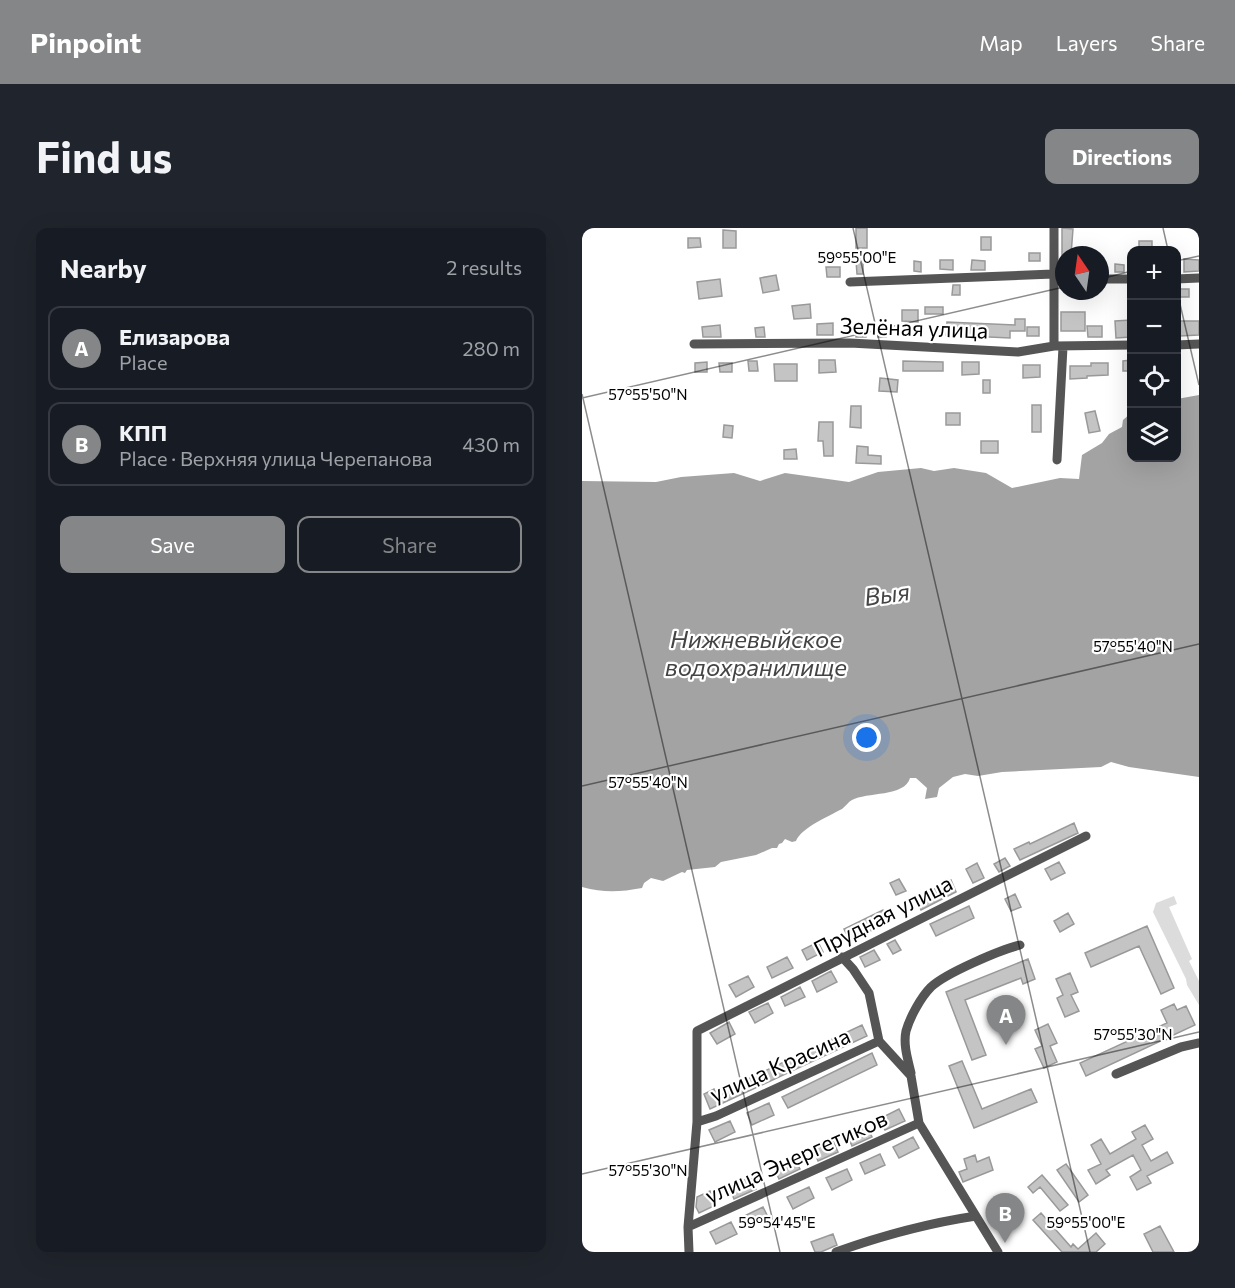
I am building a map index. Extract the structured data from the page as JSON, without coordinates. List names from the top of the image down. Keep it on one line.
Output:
{"streets":{"street":["Зелёная улица","Прудная улица","улица Красина","улица Энергетиков"]},"crossings":[["Прудная улица","улица Красина"]],"water":["Выя","Нижневыйское водохранилище"],"north":"top","page":{"header":"Pinpoint","nav":["Map","Layers","Share"],"buttons":["Directions",["Save","Share"]],"title":"Find us","heading":["Nearby","2 results"],"map_buttons":["+","−"],"list":[{"mark":"A","name":"Елизарова","note":"Place","value":"280 m"},{"mark":"B","name":"КПП","note":"Place · Верхняя улица Черепанова","value":"430 m"}],"pins":["A","B"]},"coordinates":["59°55'00\"E","57°55'50\"N","57°55'40\"N","57°55'30\"N","59°54'45\"E"]}
